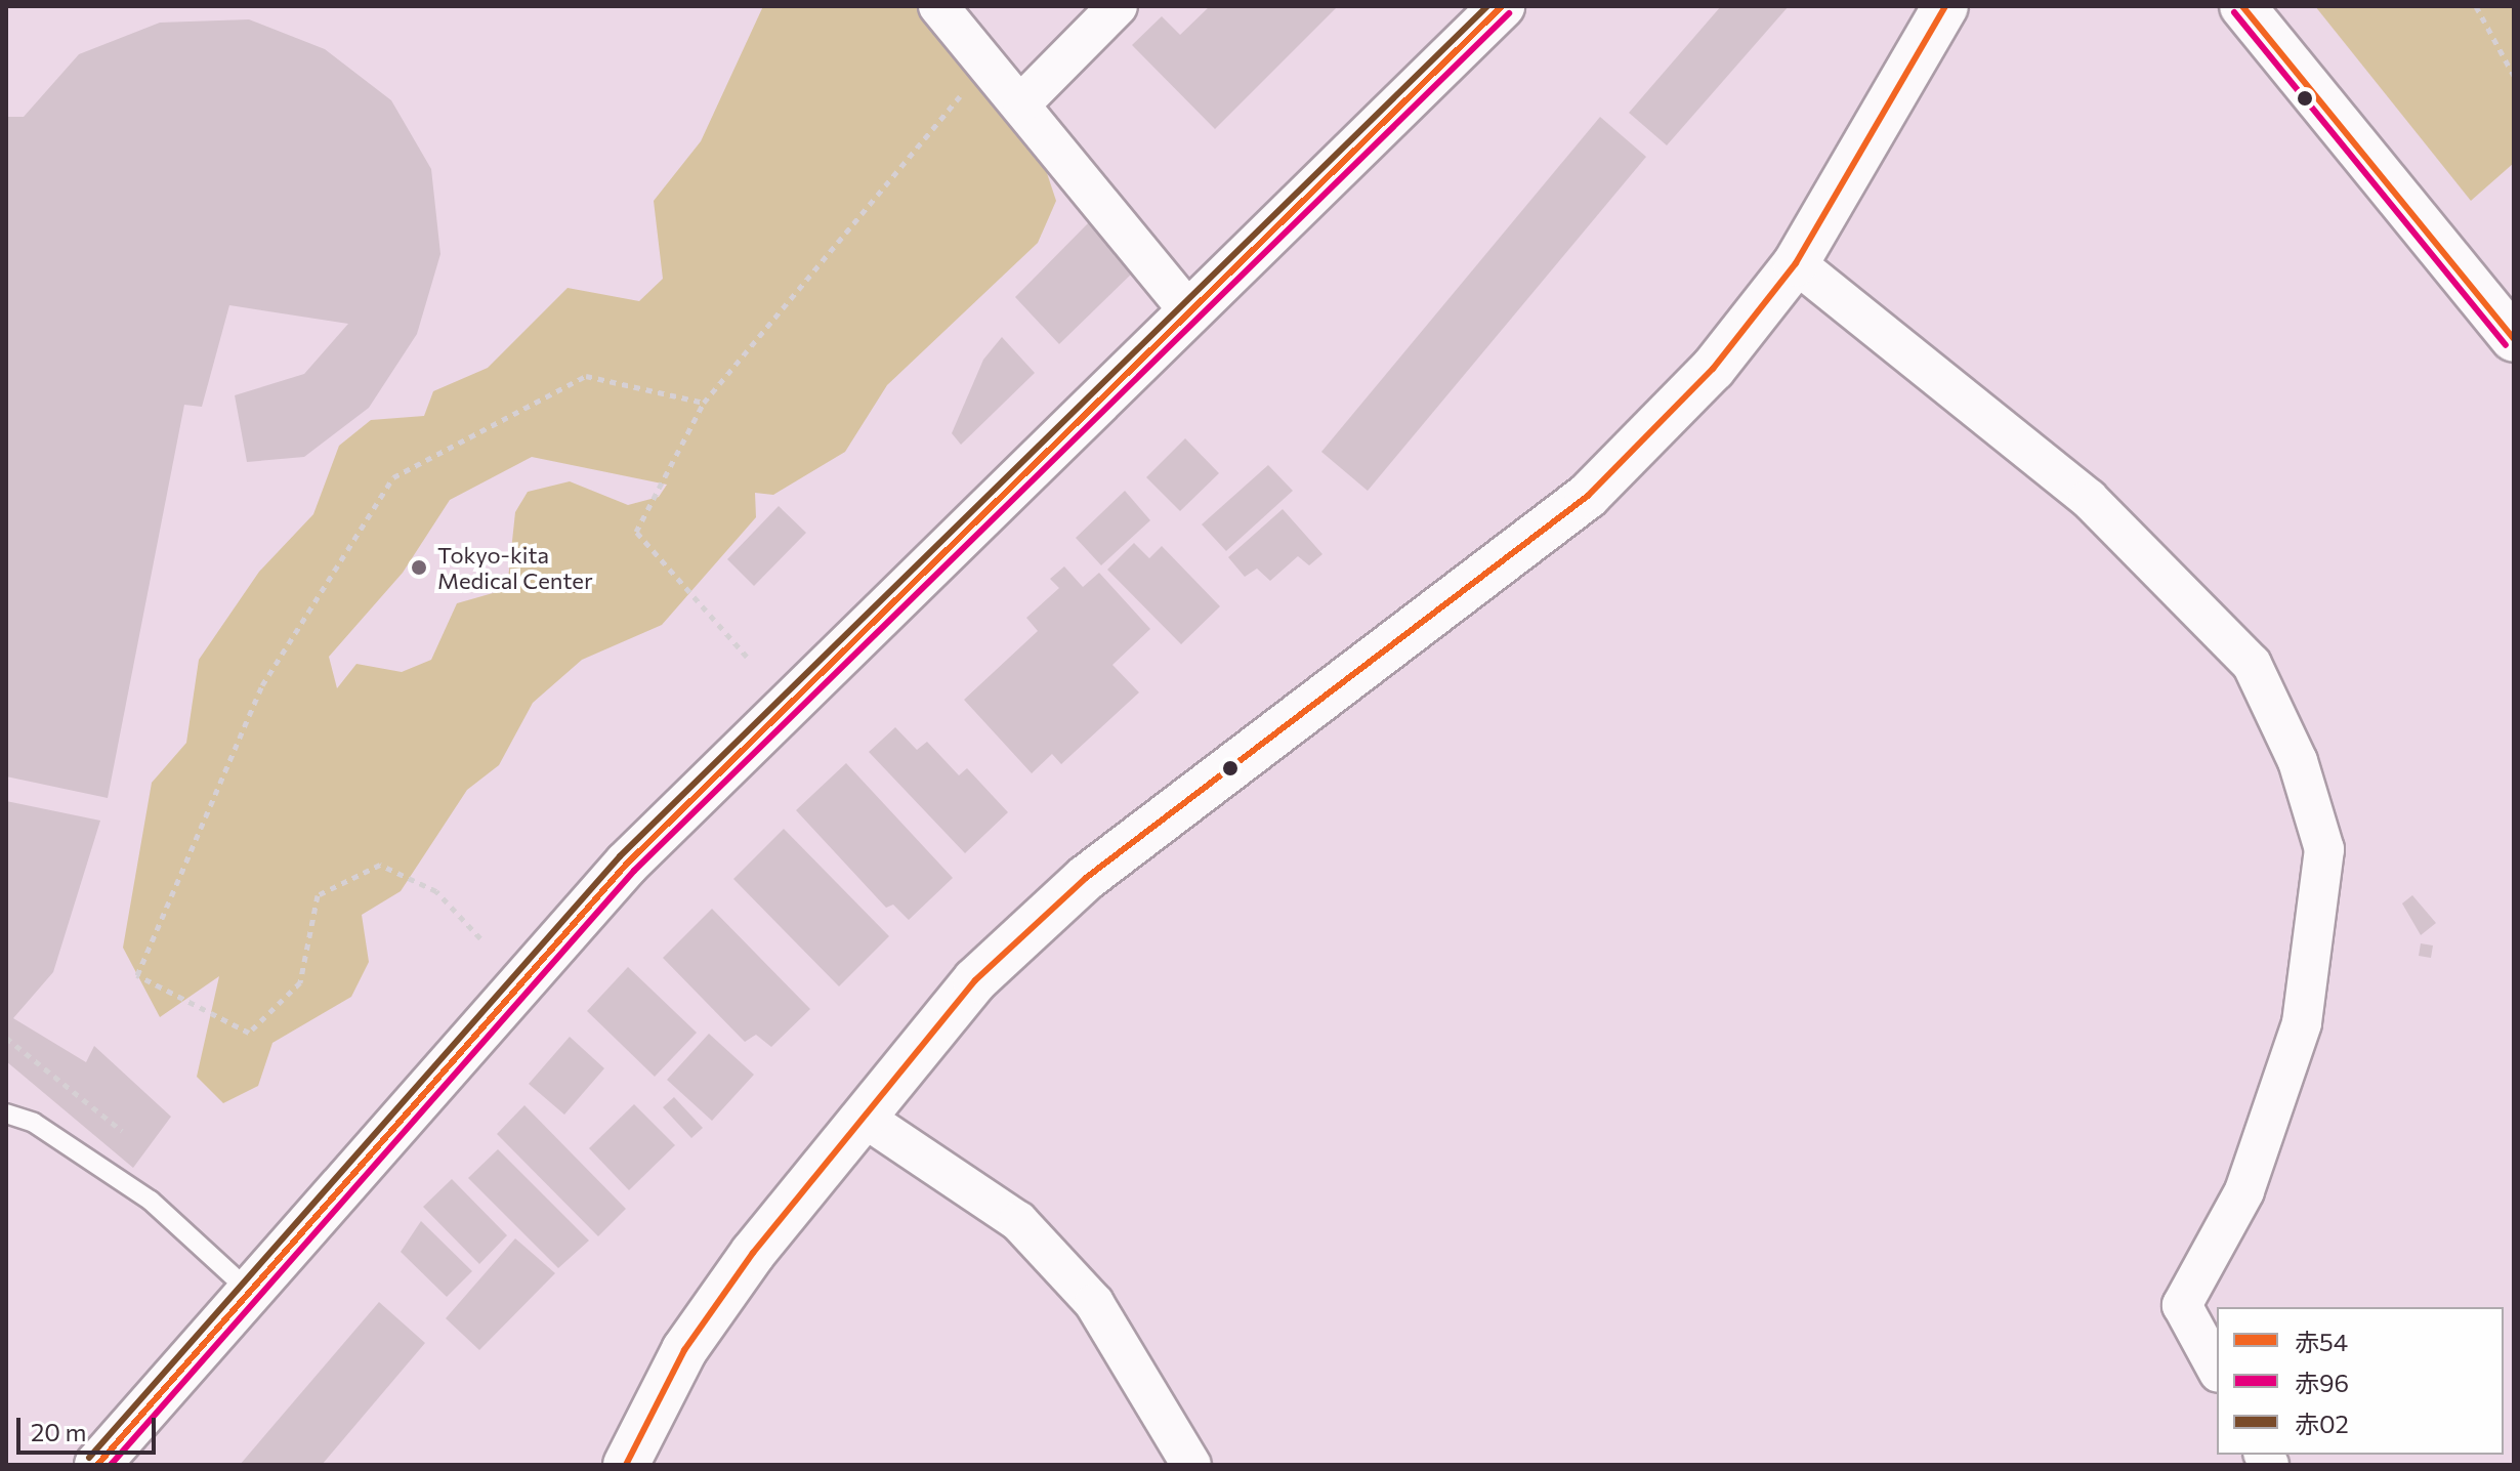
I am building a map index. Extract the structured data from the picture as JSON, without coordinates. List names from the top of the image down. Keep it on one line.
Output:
{"places":["Tokyo-kita Medical Center"],"lines":["transit line 赤54","transit line 赤02","transit line 赤96"],"legend":["赤54","赤96","赤02"],"scale_bar":"20 m"}
